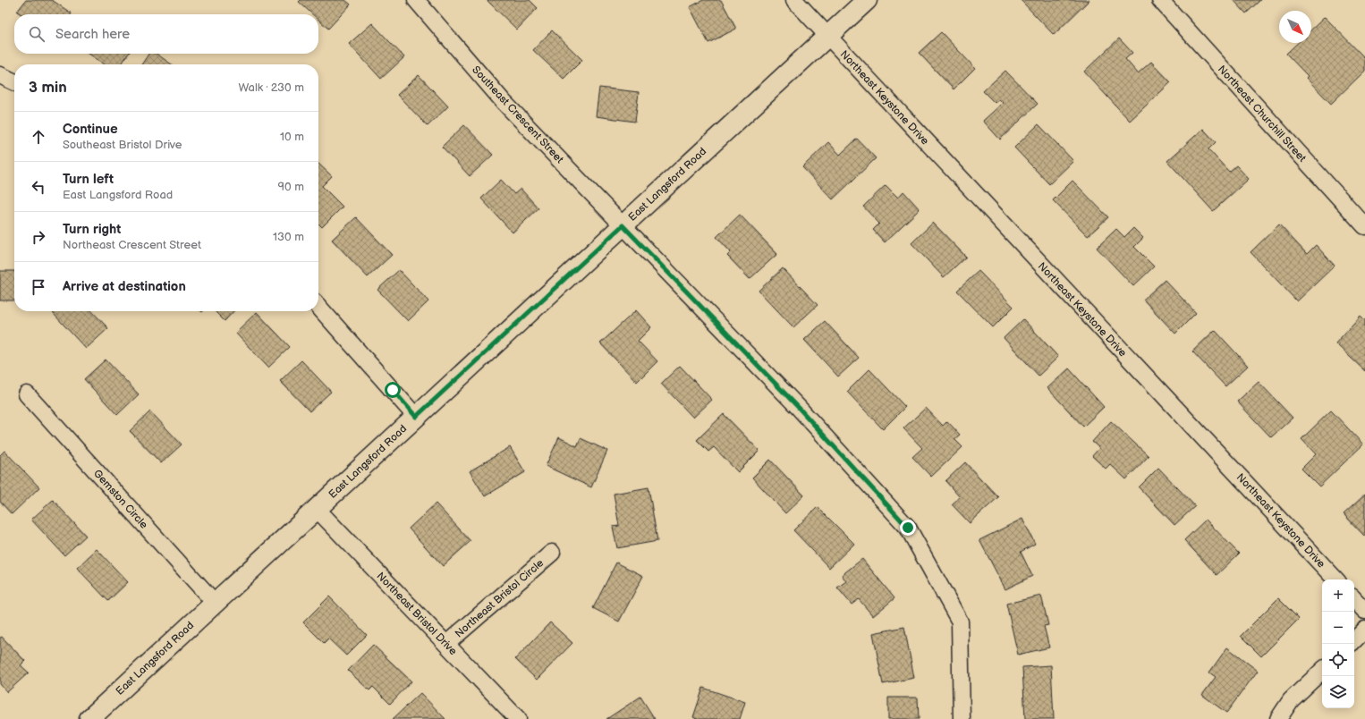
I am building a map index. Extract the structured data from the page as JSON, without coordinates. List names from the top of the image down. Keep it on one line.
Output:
{"streets":{"street":["Northeast Keystone Drive","Northeast Churchill Street","Southeast Crescent Street","East Langsford Road","Gemston Circle","Northeast Bristol Circle","Northeast Bristol Drive"]},"crossings":[["Northeast Keystone Drive","East Langsford Road"],["Southeast Crescent Street","East Langsford Road"],["East Langsford Road","Gemston Circle"],["East Langsford Road","Northeast Bristol Drive"],["Northeast Bristol Circle","Northeast Bristol Drive"]],"north":"bottom right","page":{"search":"Search here","heading":["3 min","Walk · 230 m"],"list":[["Continue","Southeast Bristol Drive","10 m"],["Turn left","East Langsford Road","90 m"],["Turn right","Northeast Crescent Street","130 m"],"Arrive at destination"],"map_buttons":["+","−"]}}
